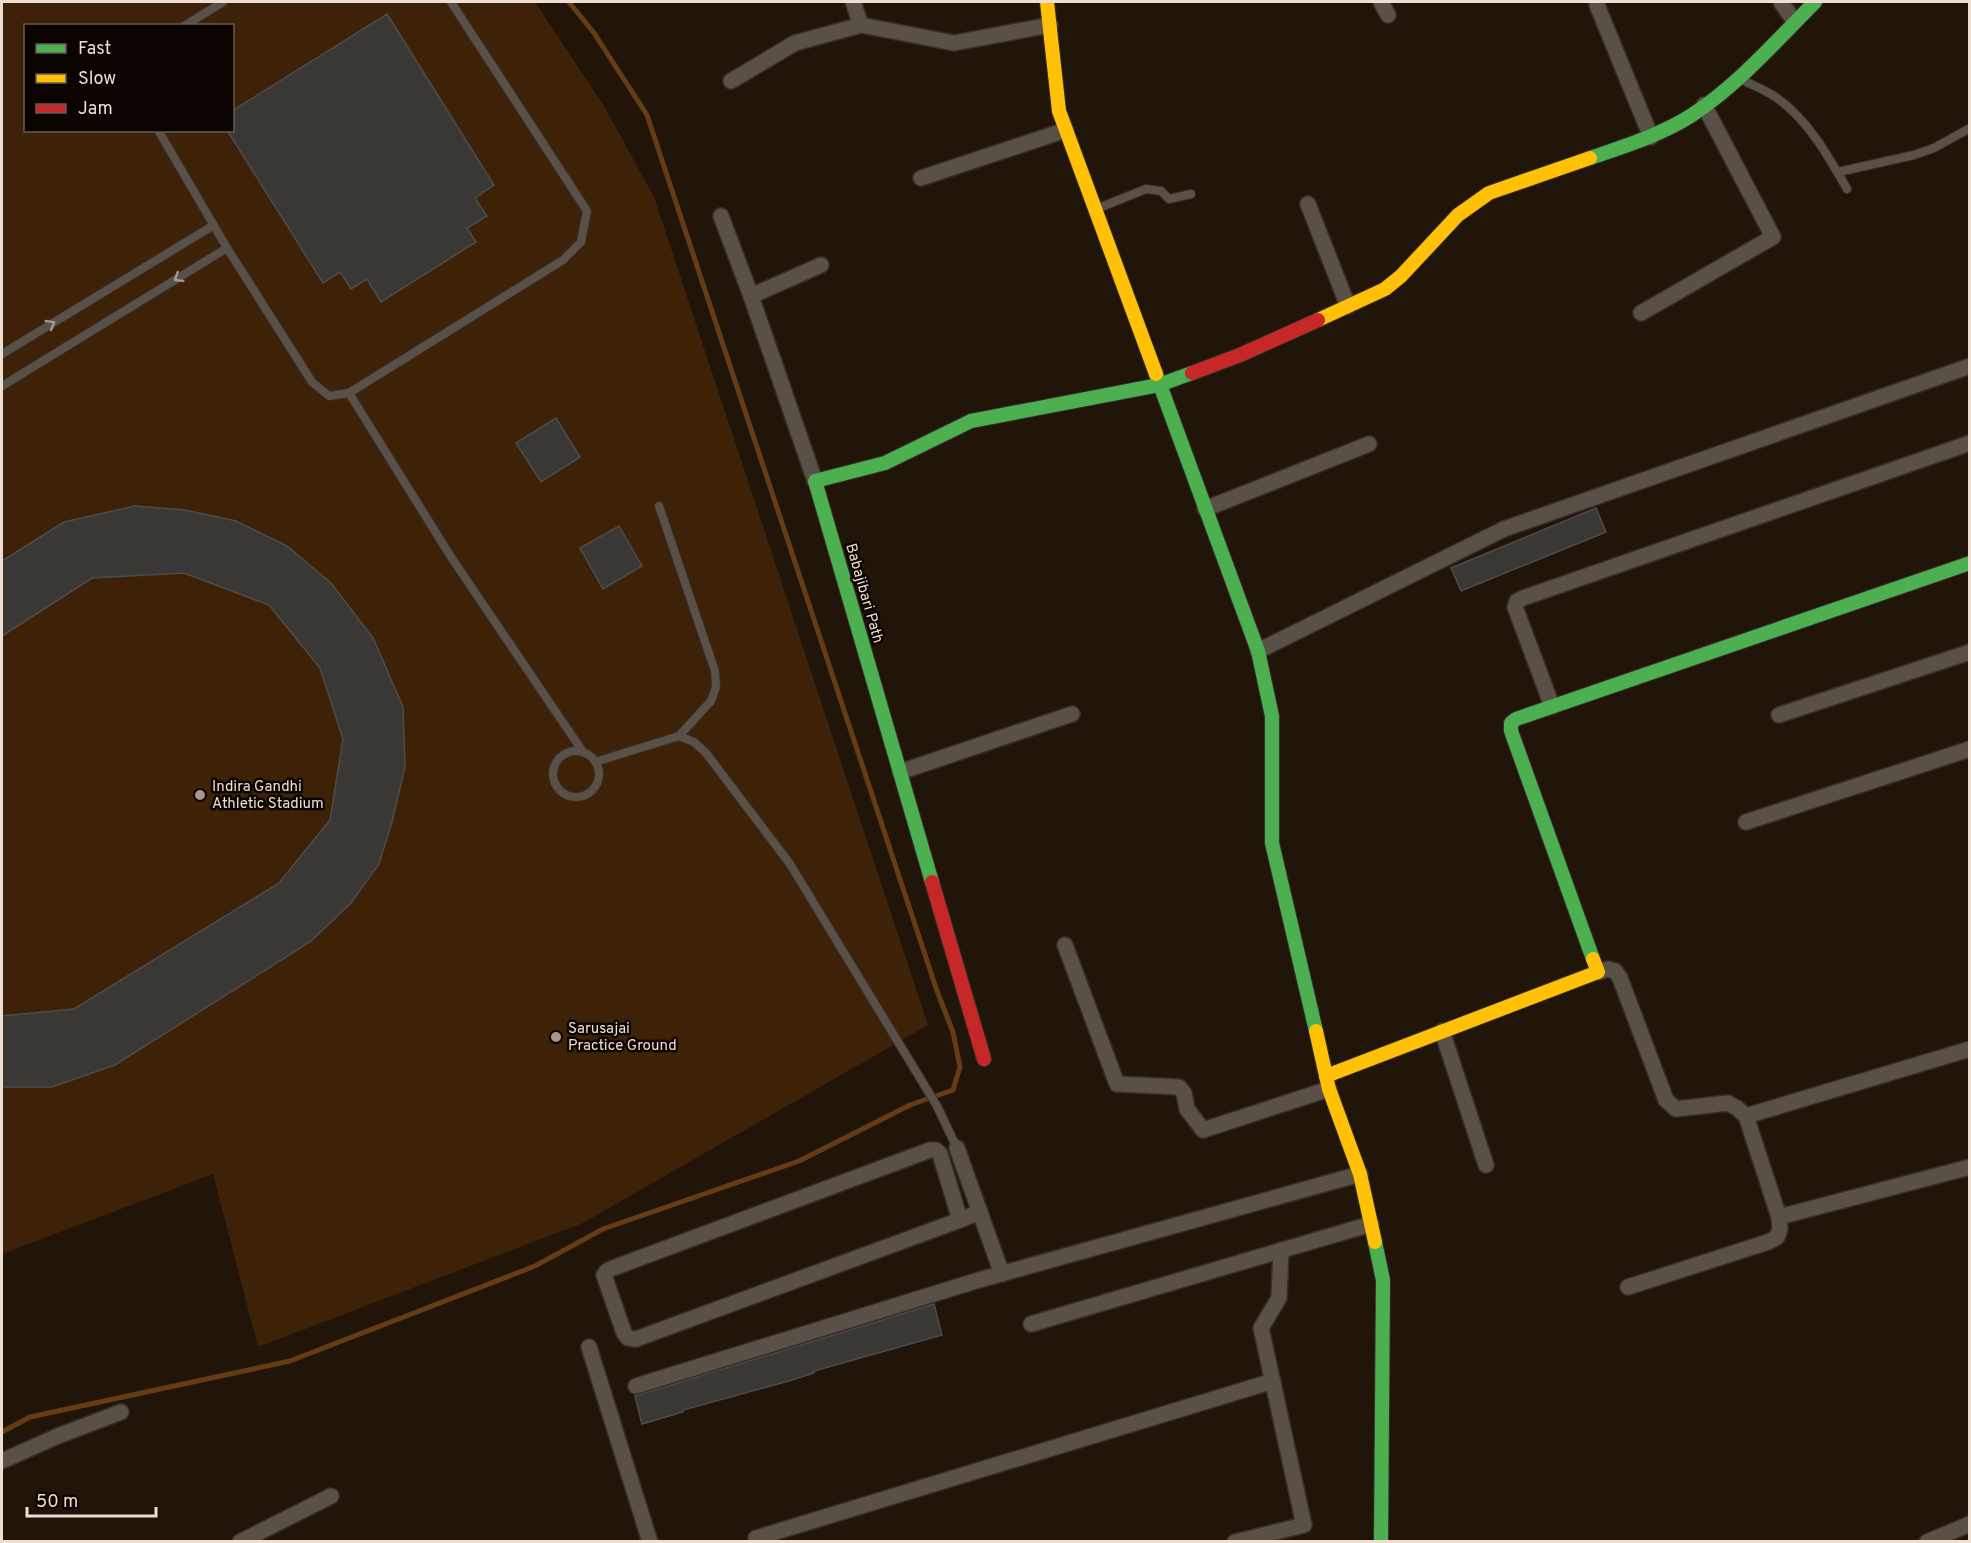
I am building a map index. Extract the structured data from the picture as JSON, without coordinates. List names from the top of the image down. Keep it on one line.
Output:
{"streets":{"street":["Babajibari Path"]},"places":["Indira Gandhi Athletic Stadium","Sarusajai Practice Ground"],"legend":["Fast","Slow","Jam"],"scale_bar":"50 m"}
